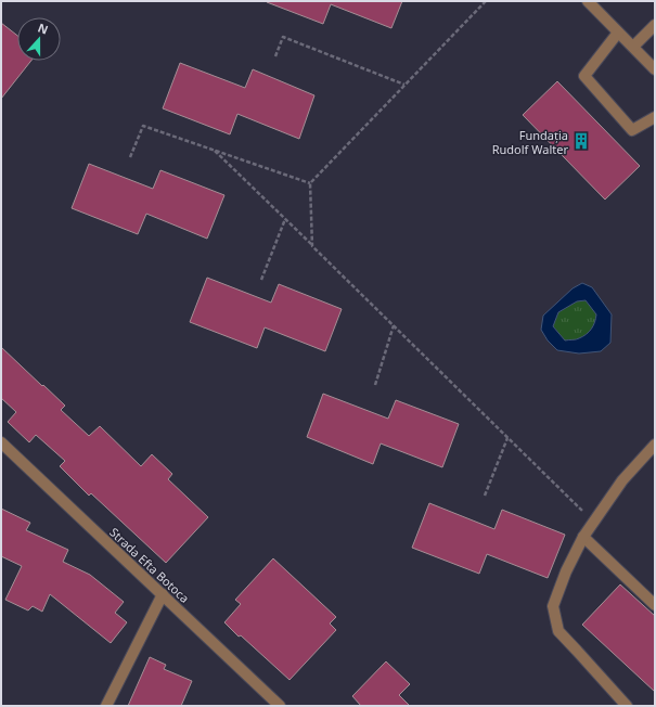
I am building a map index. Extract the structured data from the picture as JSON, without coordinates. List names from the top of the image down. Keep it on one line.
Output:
{"streets":{"street":["Strada Efta Botoca"]},"places":{"building":["Fundația Rudolf Walter"]},"north":"top"}
